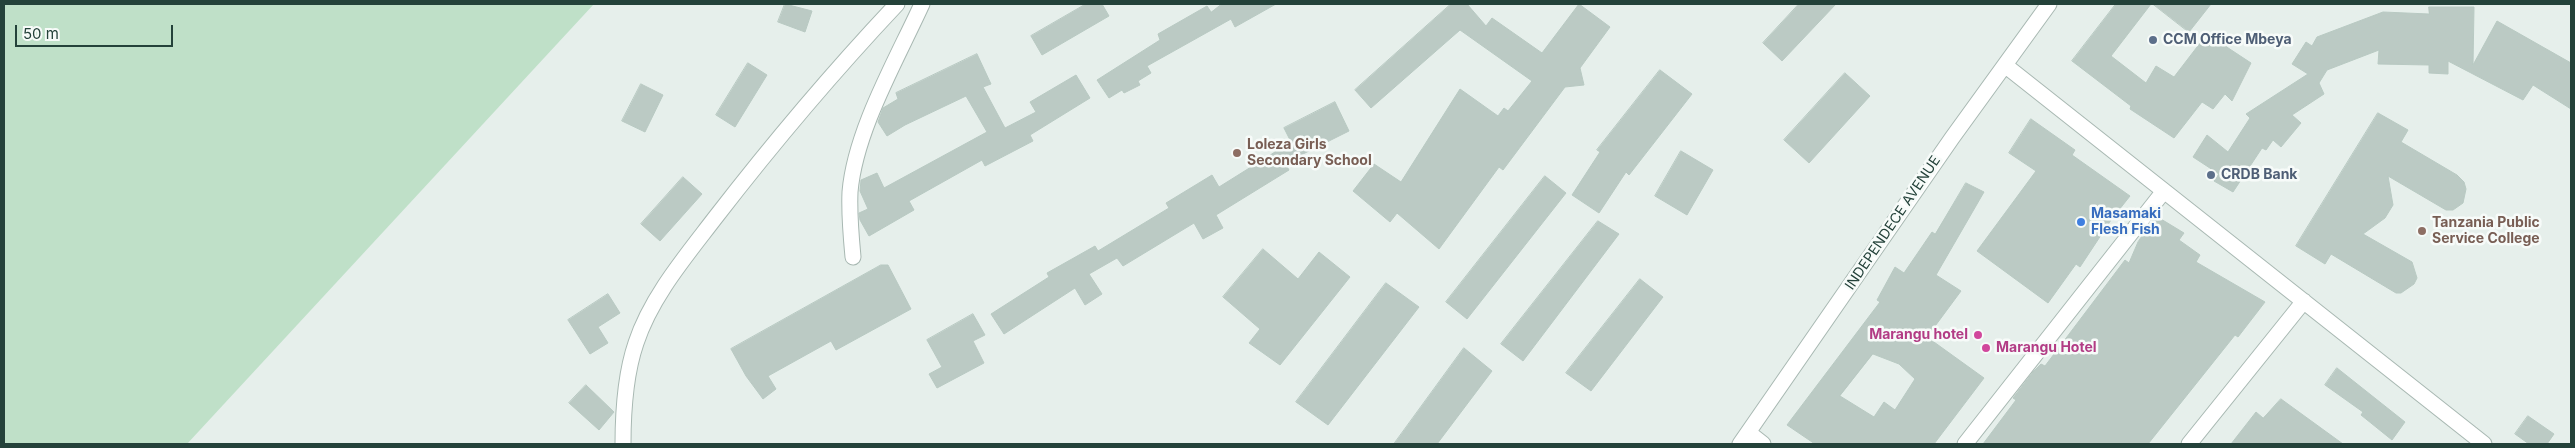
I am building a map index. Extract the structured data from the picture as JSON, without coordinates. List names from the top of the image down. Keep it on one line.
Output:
{"streets":{"street":["INDEPENDECE AVENUE"]},"places":["CCM Office Mbeya","Loleza Girls Secondary School","CRDB Bank","Masamaki Flesh Fish","Tanzania Public Service College","Marangu hotel","Marangu Hotel"],"scale_bar":"50 m"}
